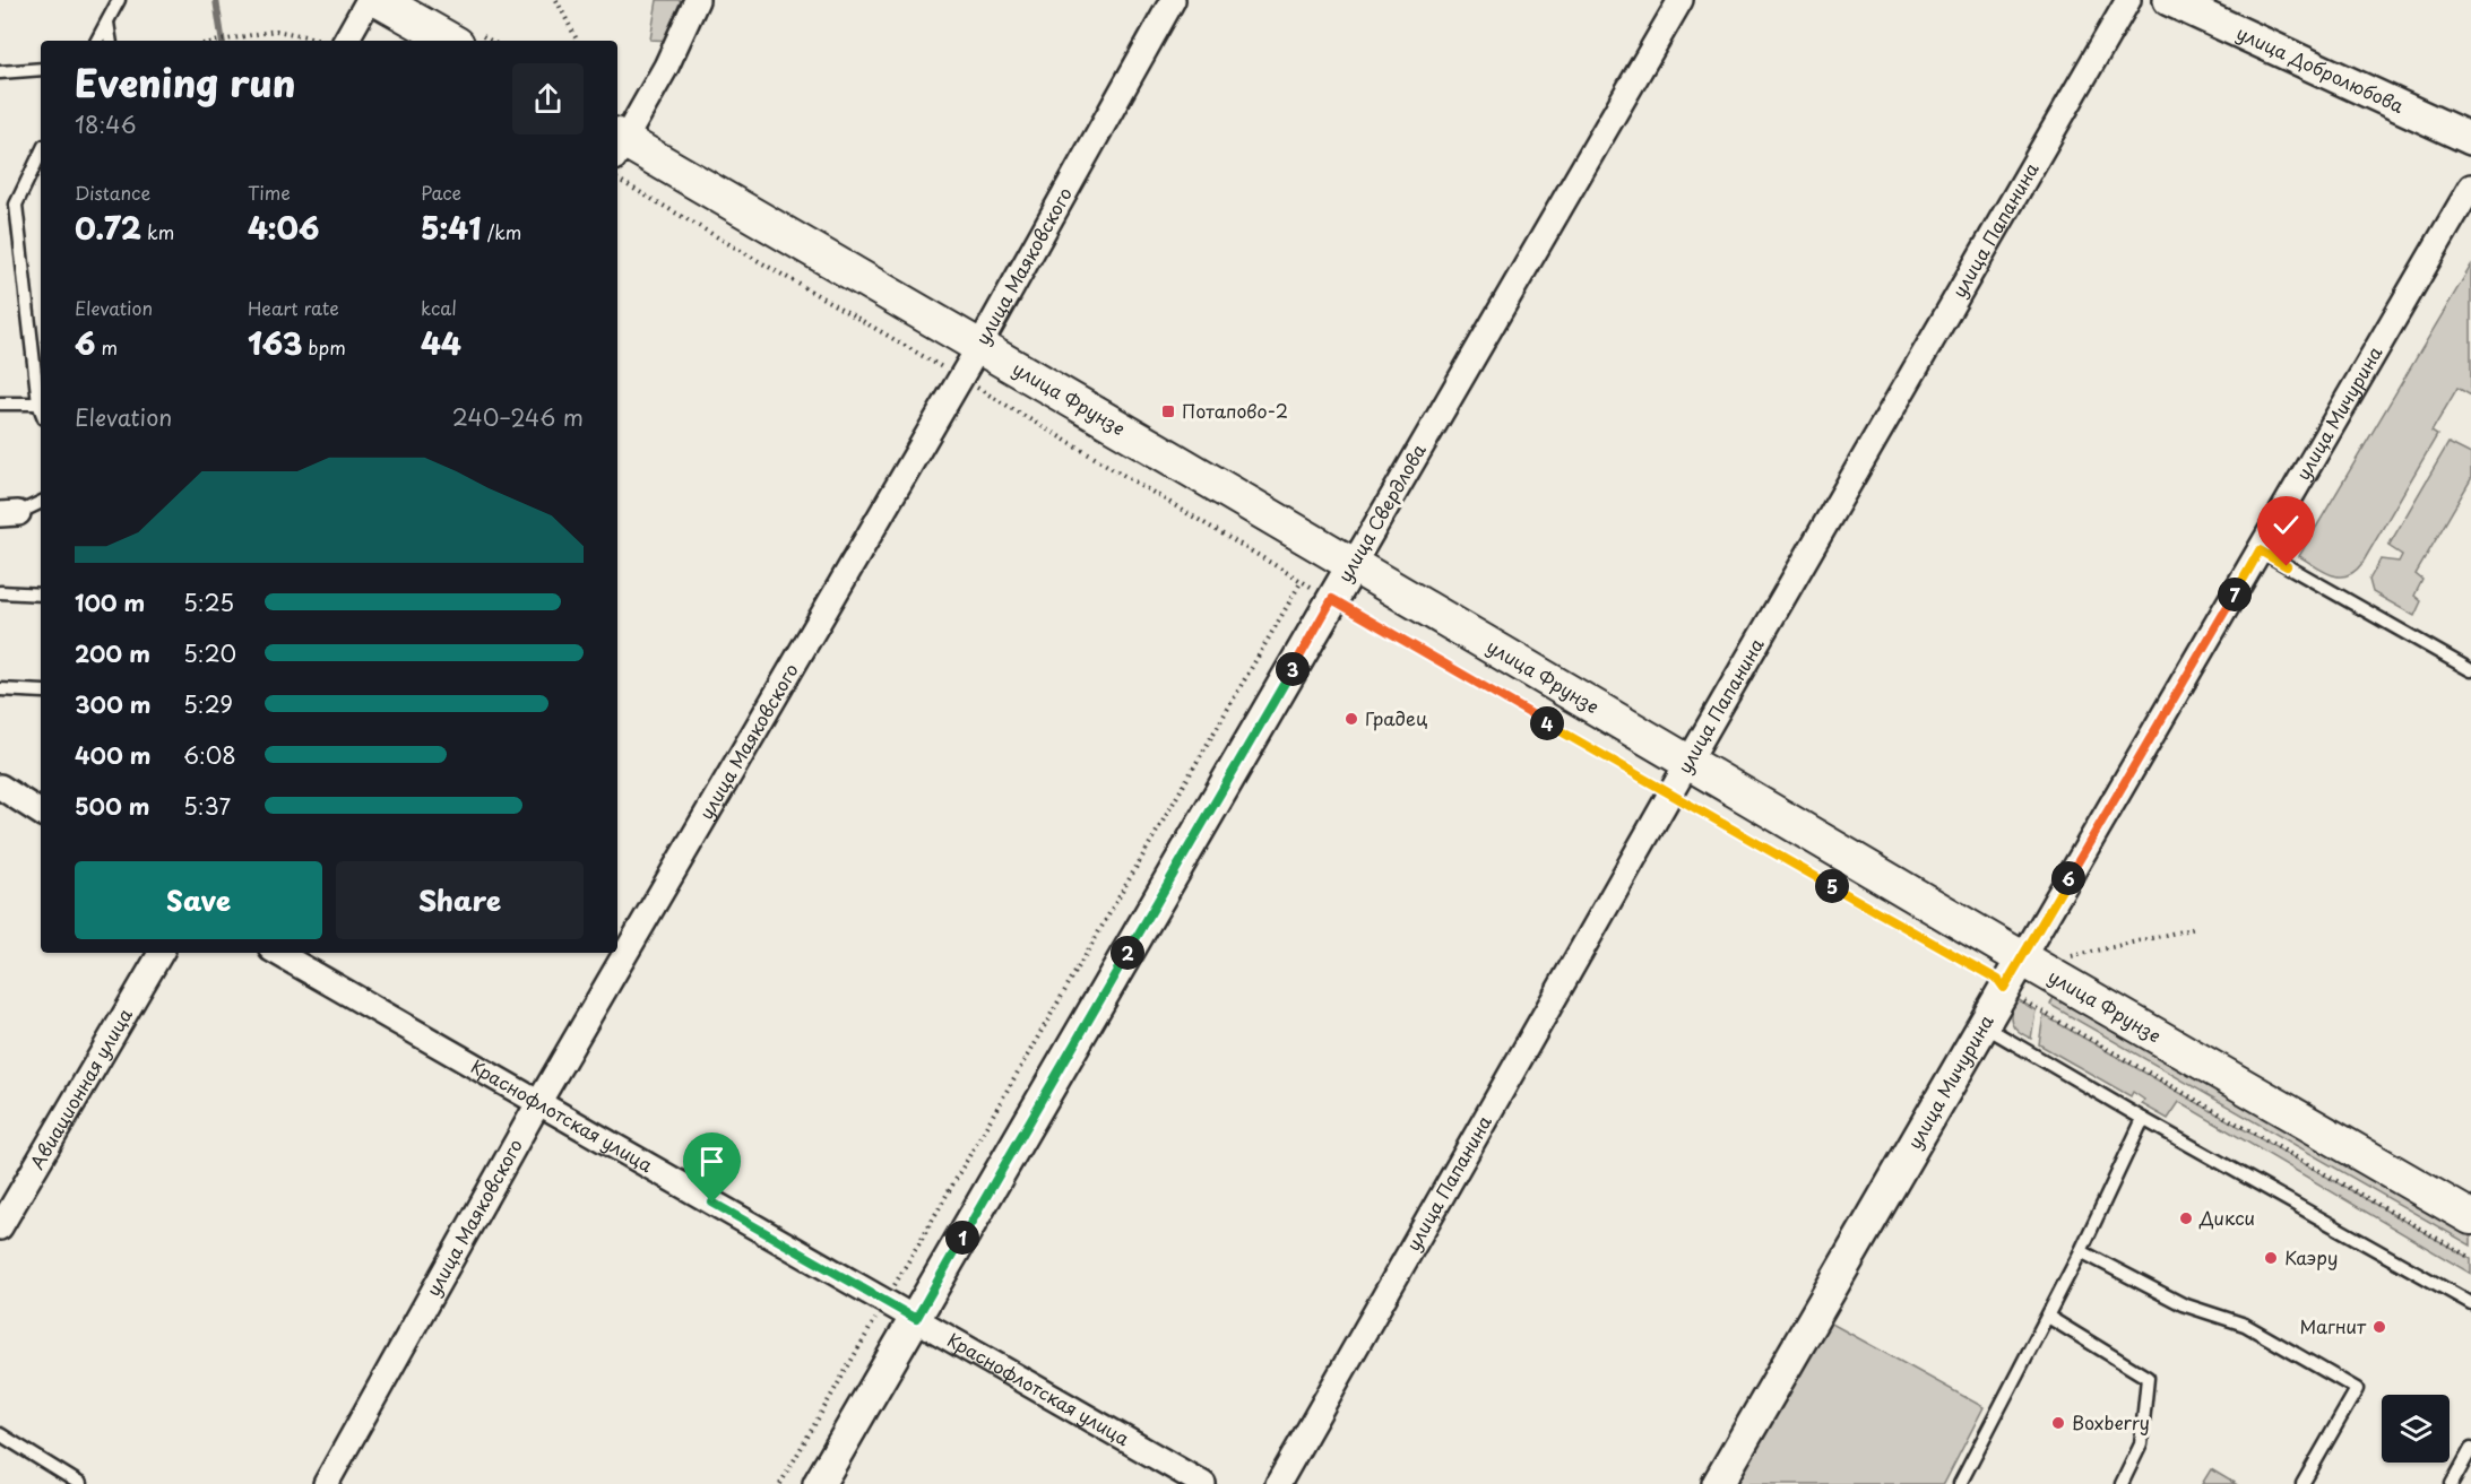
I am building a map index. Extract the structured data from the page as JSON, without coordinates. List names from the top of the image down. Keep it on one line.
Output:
{"streets":{"main road":["улица Фрунзе"],"street":["улица Добролюбова","улица Папанина","улица Маяковского","улица Мичурина","улица Свердлова","Авиационная улица","Краснофлотская улица"]},"crossings":[["улица Папанина","улица Фрунзе"],["улица Маяковского","улица Фрунзе"],["улица Маяковского","Краснофлотская улица"],["улица Фрунзе","улица Мичурина"],["улица Фрунзе","улица Свердлова"],["улица Свердлова","Краснофлотская улица"]],"places":{"transit":["Потапово-2"],"other":["Градец","Дикси","Каэру","Магнит","Boxberry"]},"page":{"heading":["Evening run","18:46"],"stats":[["Distance","0.72 km"],["Time","4:06"],["Pace","5:41 /km"],["Elevation","6 m"],["Heart rate","163 bpm"],["kcal","44"]],"chart":["Elevation","240–246 m"],"list":[{"name":"100 m","note":"5:25"},{"name":"200 m","note":"5:20"},{"name":"300 m","note":"5:29"},{"name":"400 m","note":"6:08"},{"name":"500 m","note":"5:37"}],"pins":["7","3","4","6","5","2","1"],"buttons":["Save","Share"]}}
